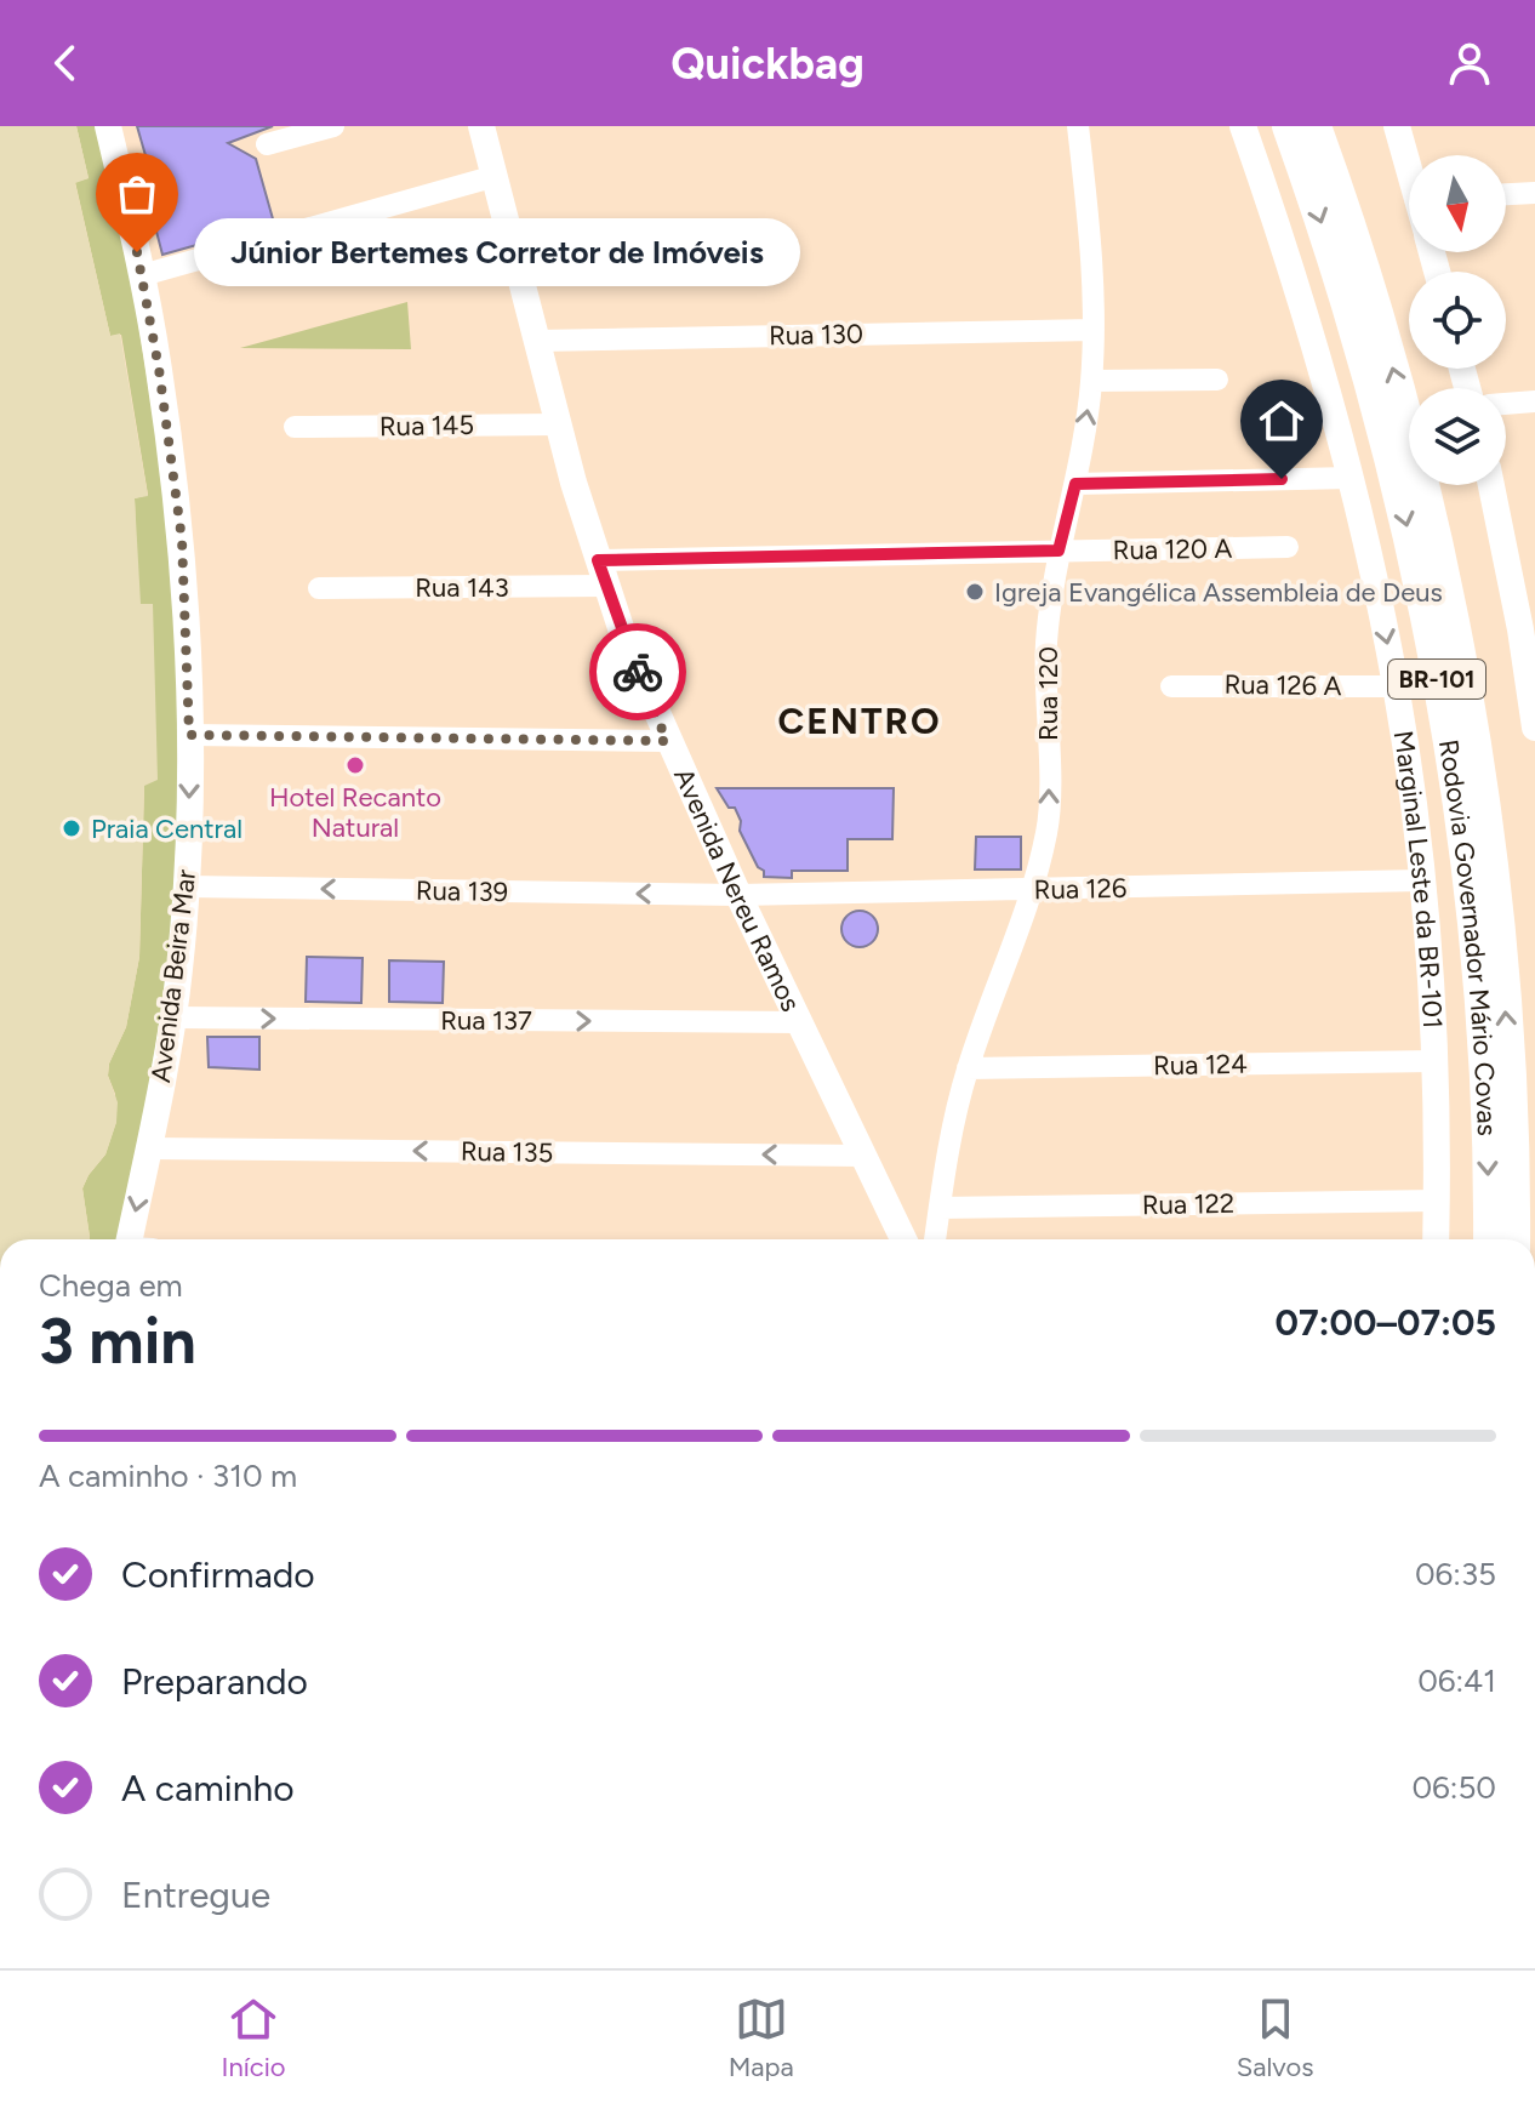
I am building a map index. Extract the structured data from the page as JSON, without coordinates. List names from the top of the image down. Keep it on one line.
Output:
{"streets":{"highway":["BR-101","Rodovia Governador Mário Covas"],"main road":["Marginal Leste da BR-101","Avenida Nereu Ramos","Avenida Beira Mar"],"street":["Rua 130","Rua 145","Rua 120 A","Rua 143","Rua 126 A","Rua 120","Rua 126","Rua 139","Rua 137","Rua 124","Rua 135","Rua 122"]},"crossings":[["Rua 130","Rua 120"],["Rua 130","Avenida Nereu Ramos"],["Rua 145","Avenida Nereu Ramos"],["Rua 120 A","Rua 143"],["Rua 120 A","Rua 120"],["Rua 120 A","Avenida Nereu Ramos"],["Rua 143","Avenida Nereu Ramos"],["Rua 126 A","Marginal Leste da BR-101"],["Rua 120","Rua 126"],["Rua 120","Rua 124"],["Rua 120","Rua 122"],["Marginal Leste da BR-101","Rua 126"],["Marginal Leste da BR-101","Rua 124"],["Marginal Leste da BR-101","Rua 122"],["Avenida Nereu Ramos","Rua 126"],["Avenida Nereu Ramos","Rua 139"],["Avenida Nereu Ramos","Rua 137"],["Avenida Nereu Ramos","Rua 135"],["Rua 126","Rua 139"],["Rua 139","Avenida Beira Mar"],["Avenida Beira Mar","Rua 137"],["Avenida Beira Mar","Rua 135"]],"one_way":["Rua 120","Rua 137","Rua 135"],"districts":["CENTRO"],"places":["Júnior Bertemes Corretor de Imóveis","Igreja Evangélica Assembleia de Deus","Hotel Recanto Natural","Praia Central"],"north":"bottom","page":{"header":"Quickbag","bubble":"Júnior Bertemes Corretor de Imóveis","heading":["3 min","Chega em","07:00–07:05"],"bar":"A caminho · 310 m","list":[["Confirmado","06:35"],["Preparando","06:41"],["A caminho","06:50"],"Entregue"],"tabs":["Início","Mapa","Salvos"]}}
